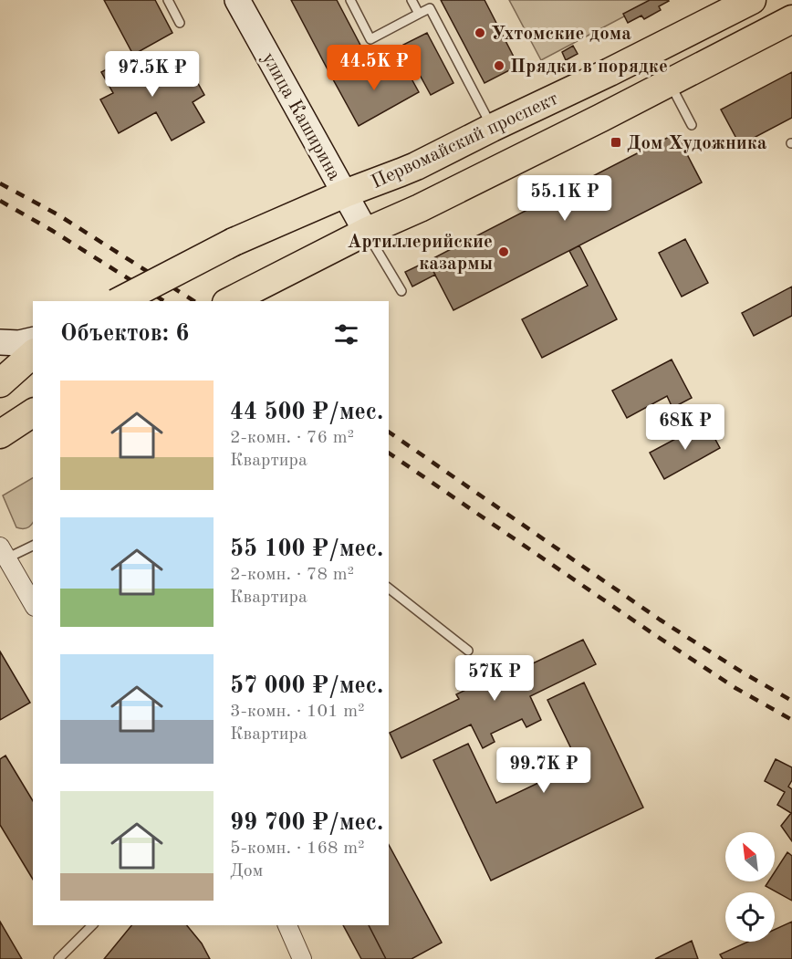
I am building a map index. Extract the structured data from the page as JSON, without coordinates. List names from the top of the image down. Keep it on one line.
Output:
{"streets":{"main road":["улица Каширина","Первомайский проспект"]},"crossings":[["улица Каширина","Первомайский проспект"]],"places":{"other":["Ухтомские дома","Прядки в порядке","Артиллерийские казармы"],"transit":["Дом Художника"]},"north":"top left","page":{"price":["44.5K ₽","97.5K ₽","55.1K ₽","68K ₽","57K ₽","99.7K ₽"],"heading":"Объектов: 6","list":[{"name":"44 500 ₽/мес.","note":"2-комн. · 76 m² · Квартира"},{"name":"55 100 ₽/мес.","note":"2-комн. · 78 m² · Квартира"},{"name":"57 000 ₽/мес.","note":"3-комн. · 101 m² · Квартира"},{"name":"99 700 ₽/мес.","note":"5-комн. · 168 m² · Дом"}]}}
